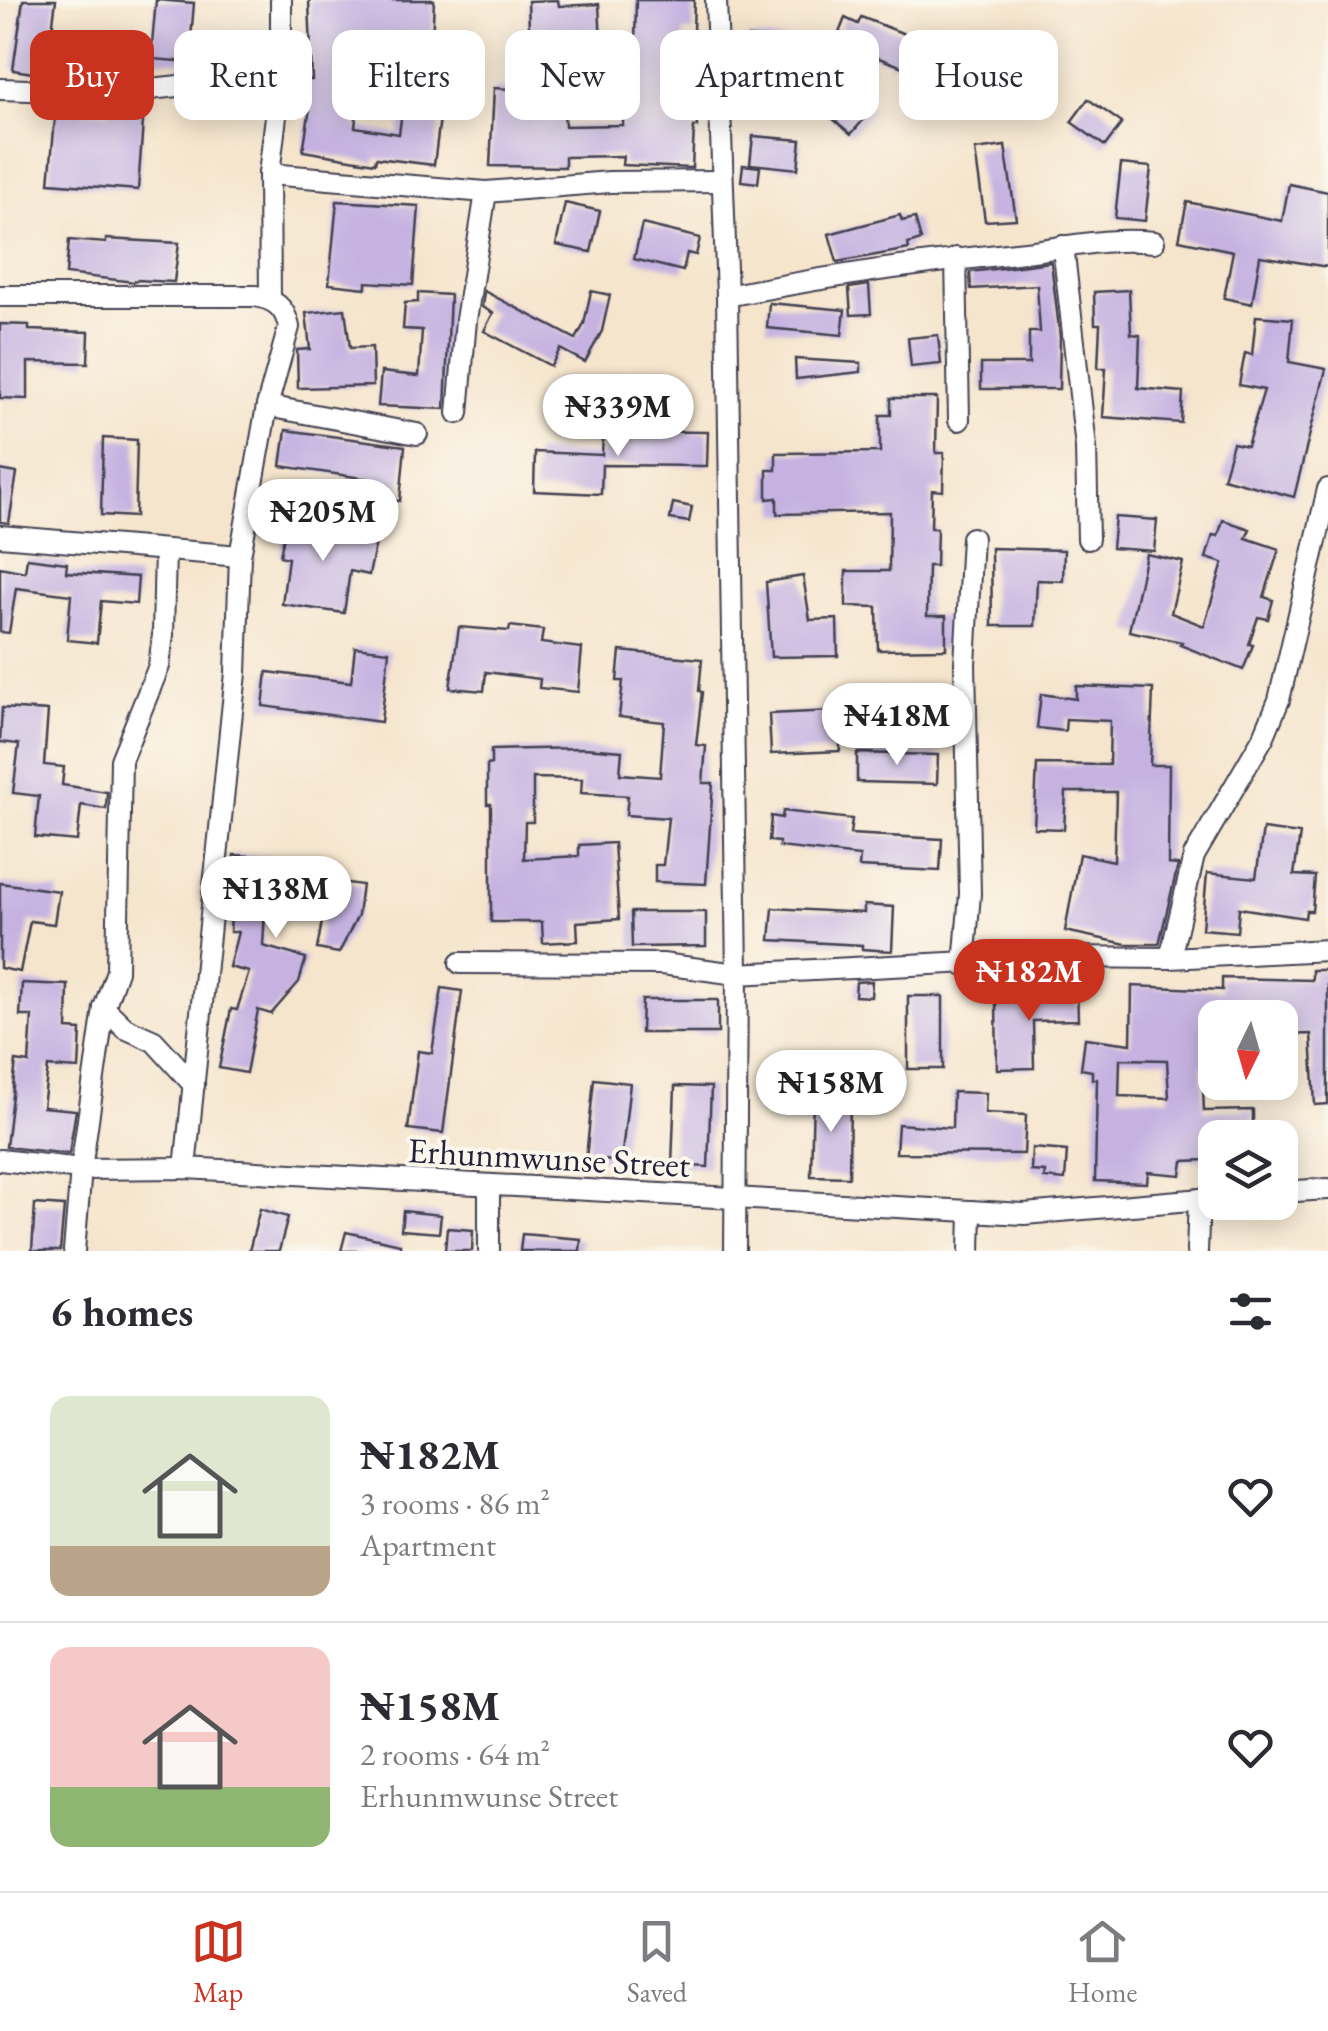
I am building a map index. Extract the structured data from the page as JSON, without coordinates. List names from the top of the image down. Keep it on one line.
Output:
{"streets":{"street":["Erhunmwunse Street"]},"north":"bottom","page":{"chip":["Buy","Rent","Filters","New","Apartment","House"],"price":["₦339M","₦205M","₦418M","₦138M","₦182M","₦158M"],"heading":"6 homes","list":[{"name":"₦182M","note":"3 rooms · 86 m² · Apartment"},{"name":"₦158M","note":"2 rooms · 64 m² · Erhunmwunse Street"}],"tabs":["Map","Saved","Home"]}}
